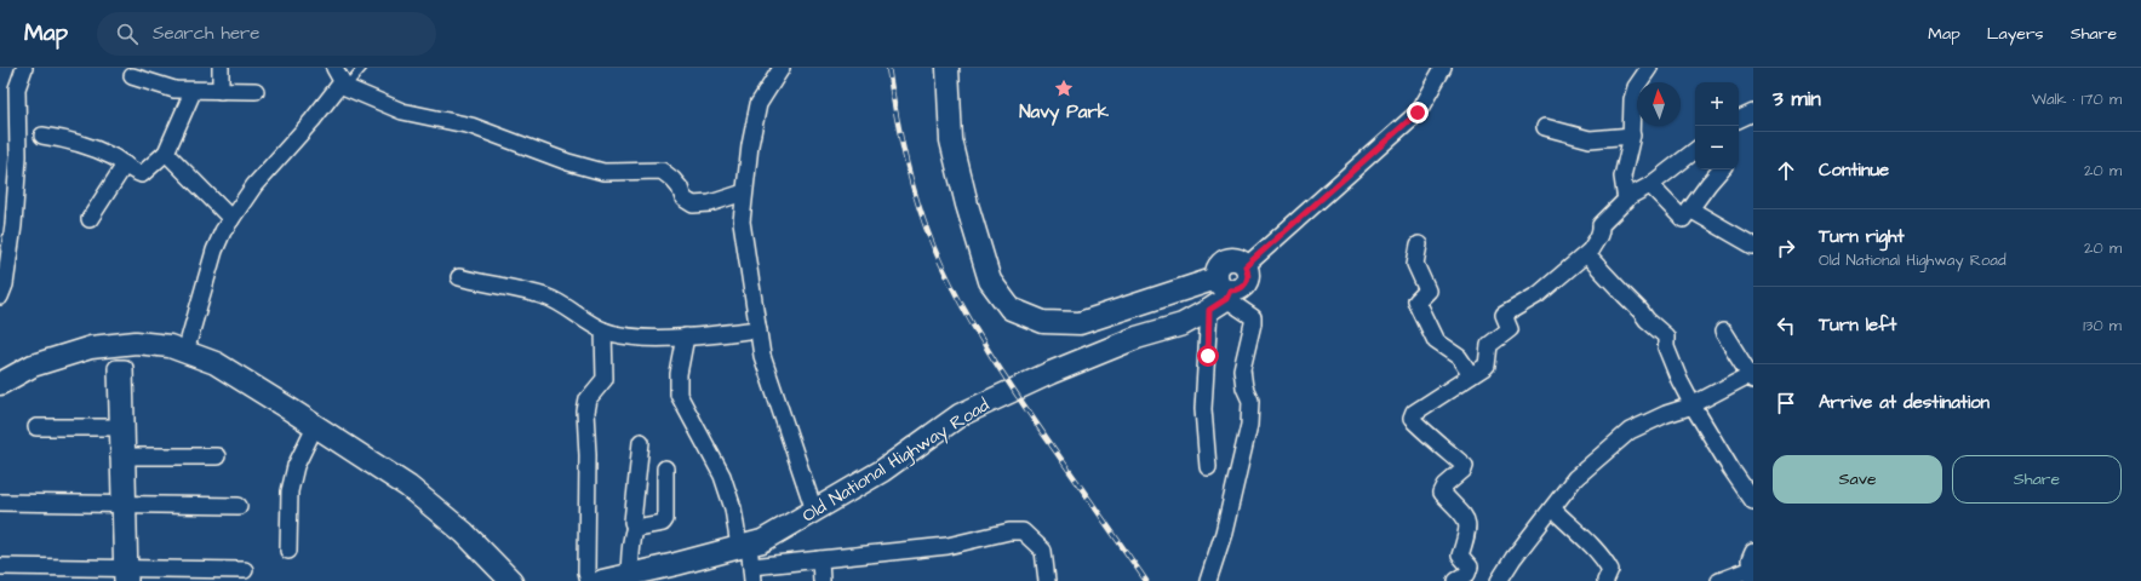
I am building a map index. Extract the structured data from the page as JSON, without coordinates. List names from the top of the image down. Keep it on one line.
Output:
{"streets":{"main road":["Old National Highway Road"]},"places":{"place":["Navy Park"]},"north":"top","page":{"header":"Map","search":"Search here","nav":["Map","Layers","Share"],"heading":["3 min","Walk · 170 m"],"map_buttons":["+","−"],"list":[["Continue","20 m"],["Turn right","Old National Highway Road","20 m"],["Turn left","130 m"],"Arrive at destination"],"buttons":["Save","Share"]}}
